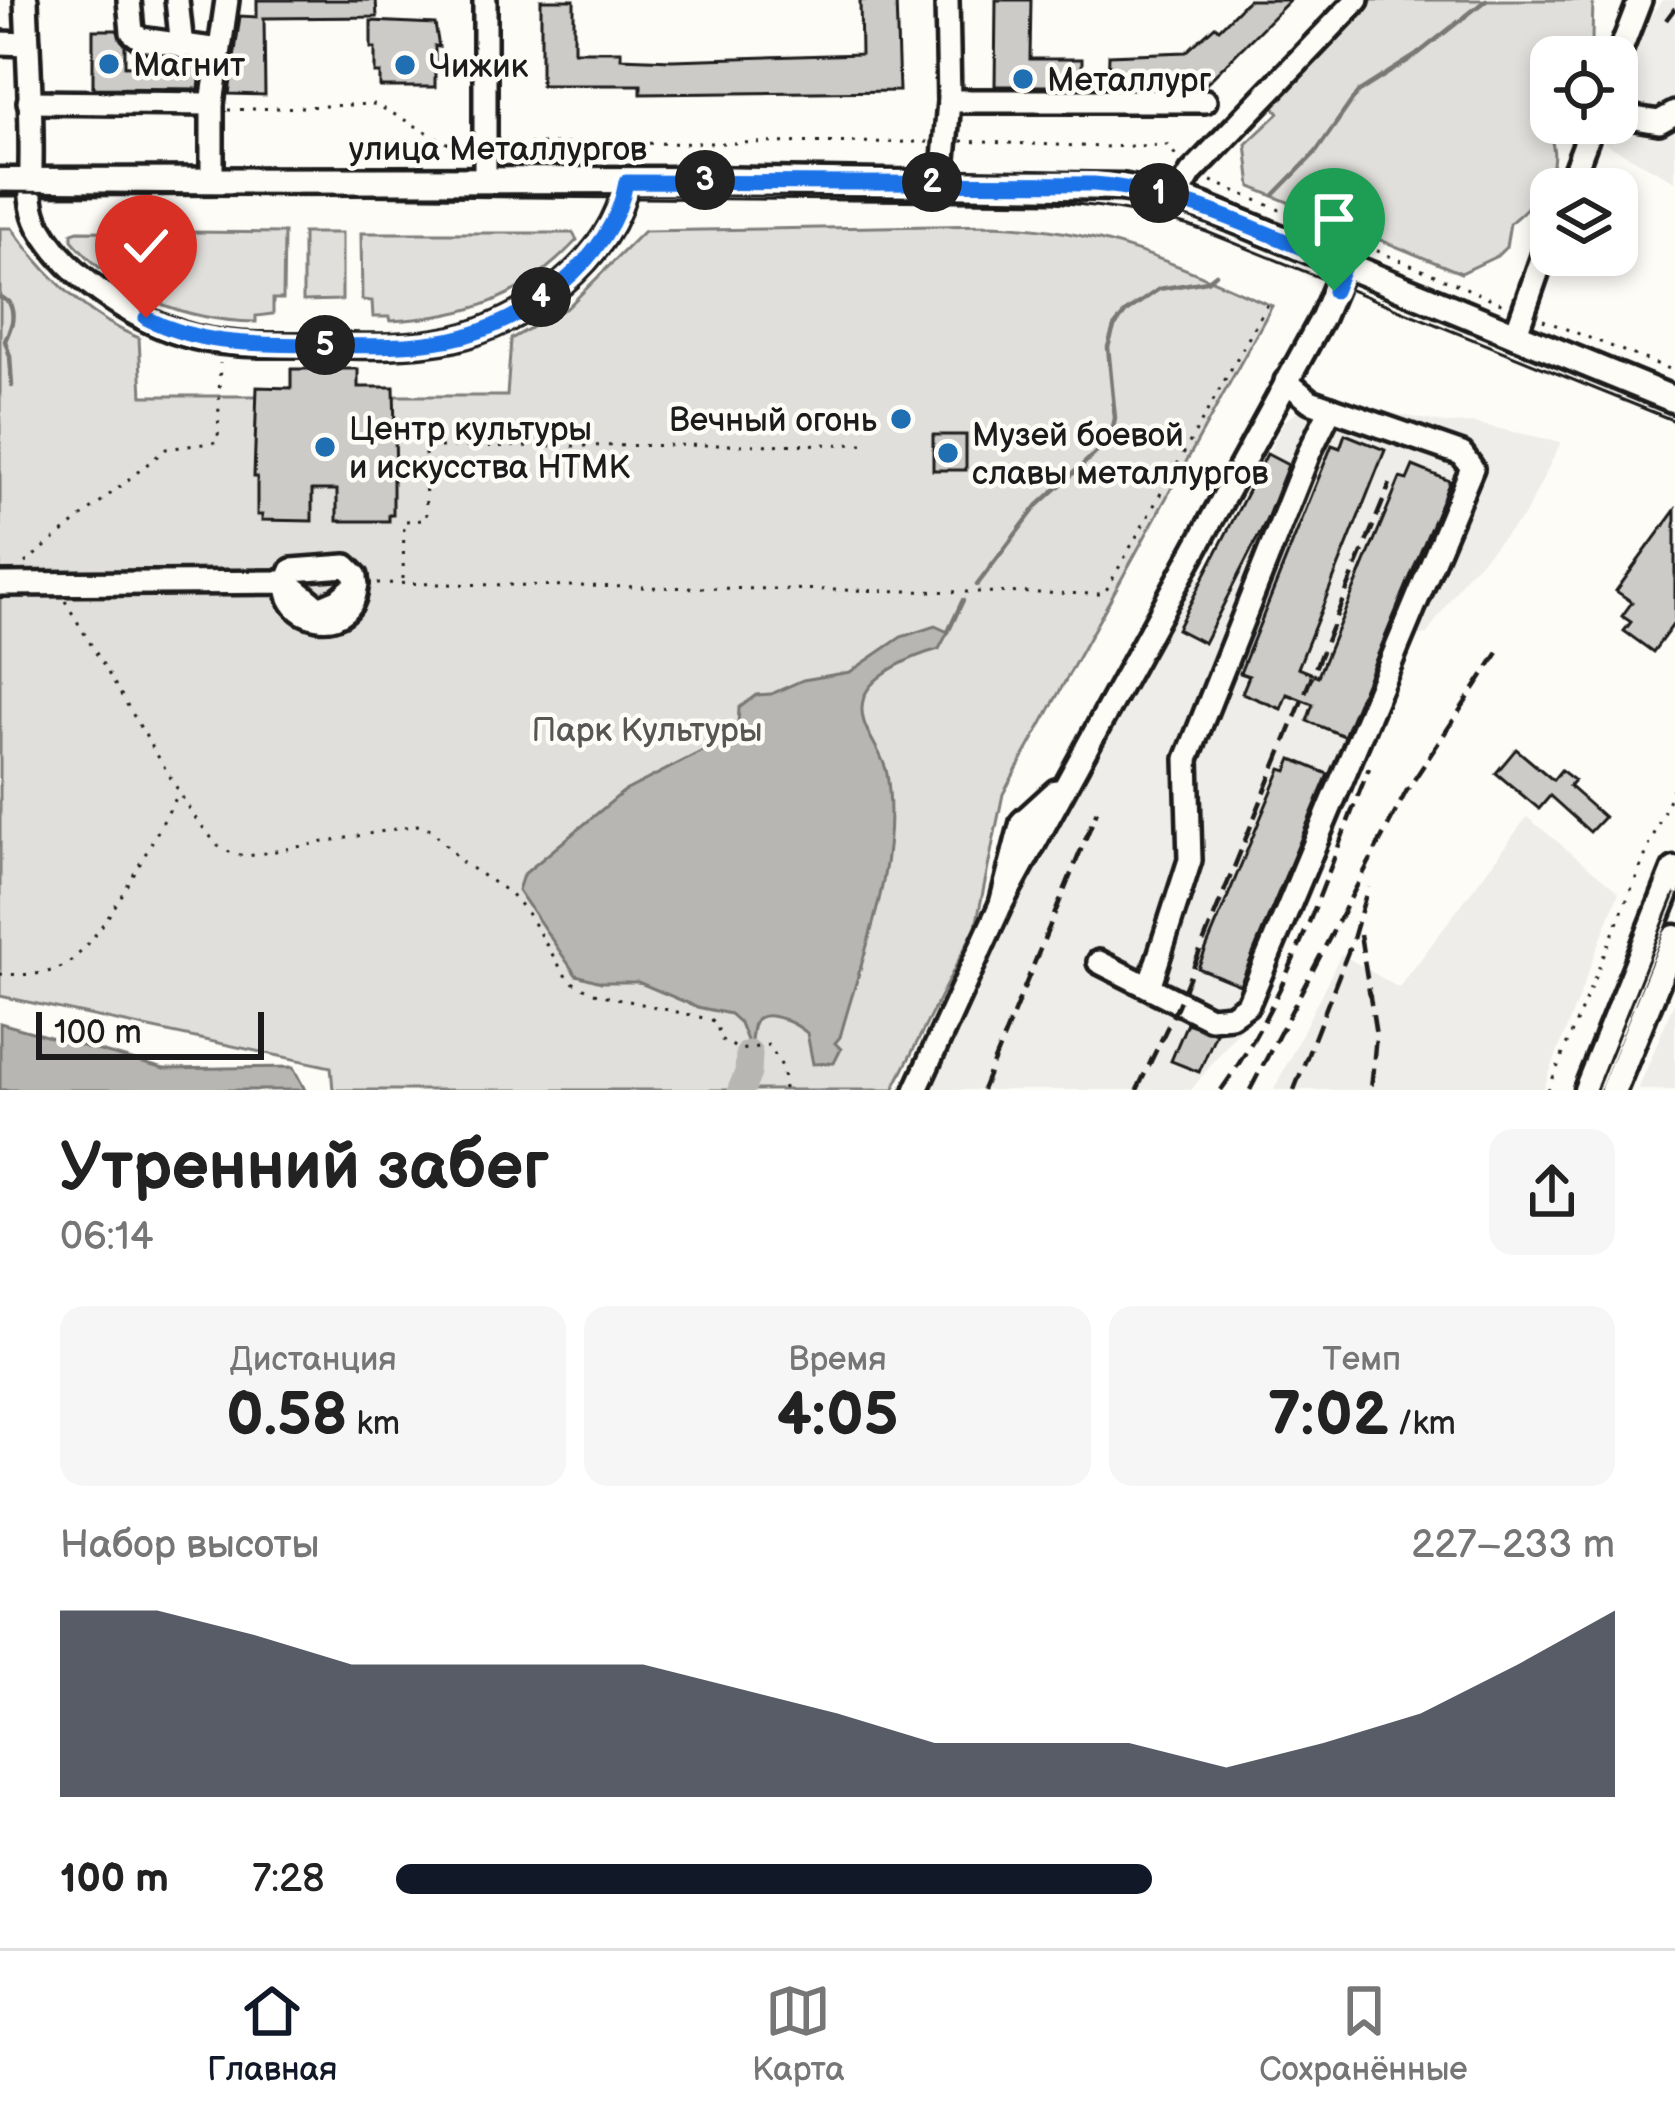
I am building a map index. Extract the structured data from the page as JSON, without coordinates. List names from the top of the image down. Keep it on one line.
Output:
{"streets":{"main road":["улица Металлургов"]},"parks":["Парк Культуры"],"places":["Магнит","Чижик","Металлург","Вечный огонь","Центр культуры и искусства НТМК","Музей боевой славы металлургов"],"scale_bar":"100 m","page":{"pins":["3","2","1","4","5"],"scale":"100 m","heading":["Утренний забег","06:14"],"stats":[["Дистанция","0.58 km"],["Время","4:05"],["Темп","7:02 /km"]],"chart":["Набор высоты","227–233 m"],"list":[{"name":"100 m","note":"7:28"}],"tabs":["Главная","Карта","Сохранённые"]}}
